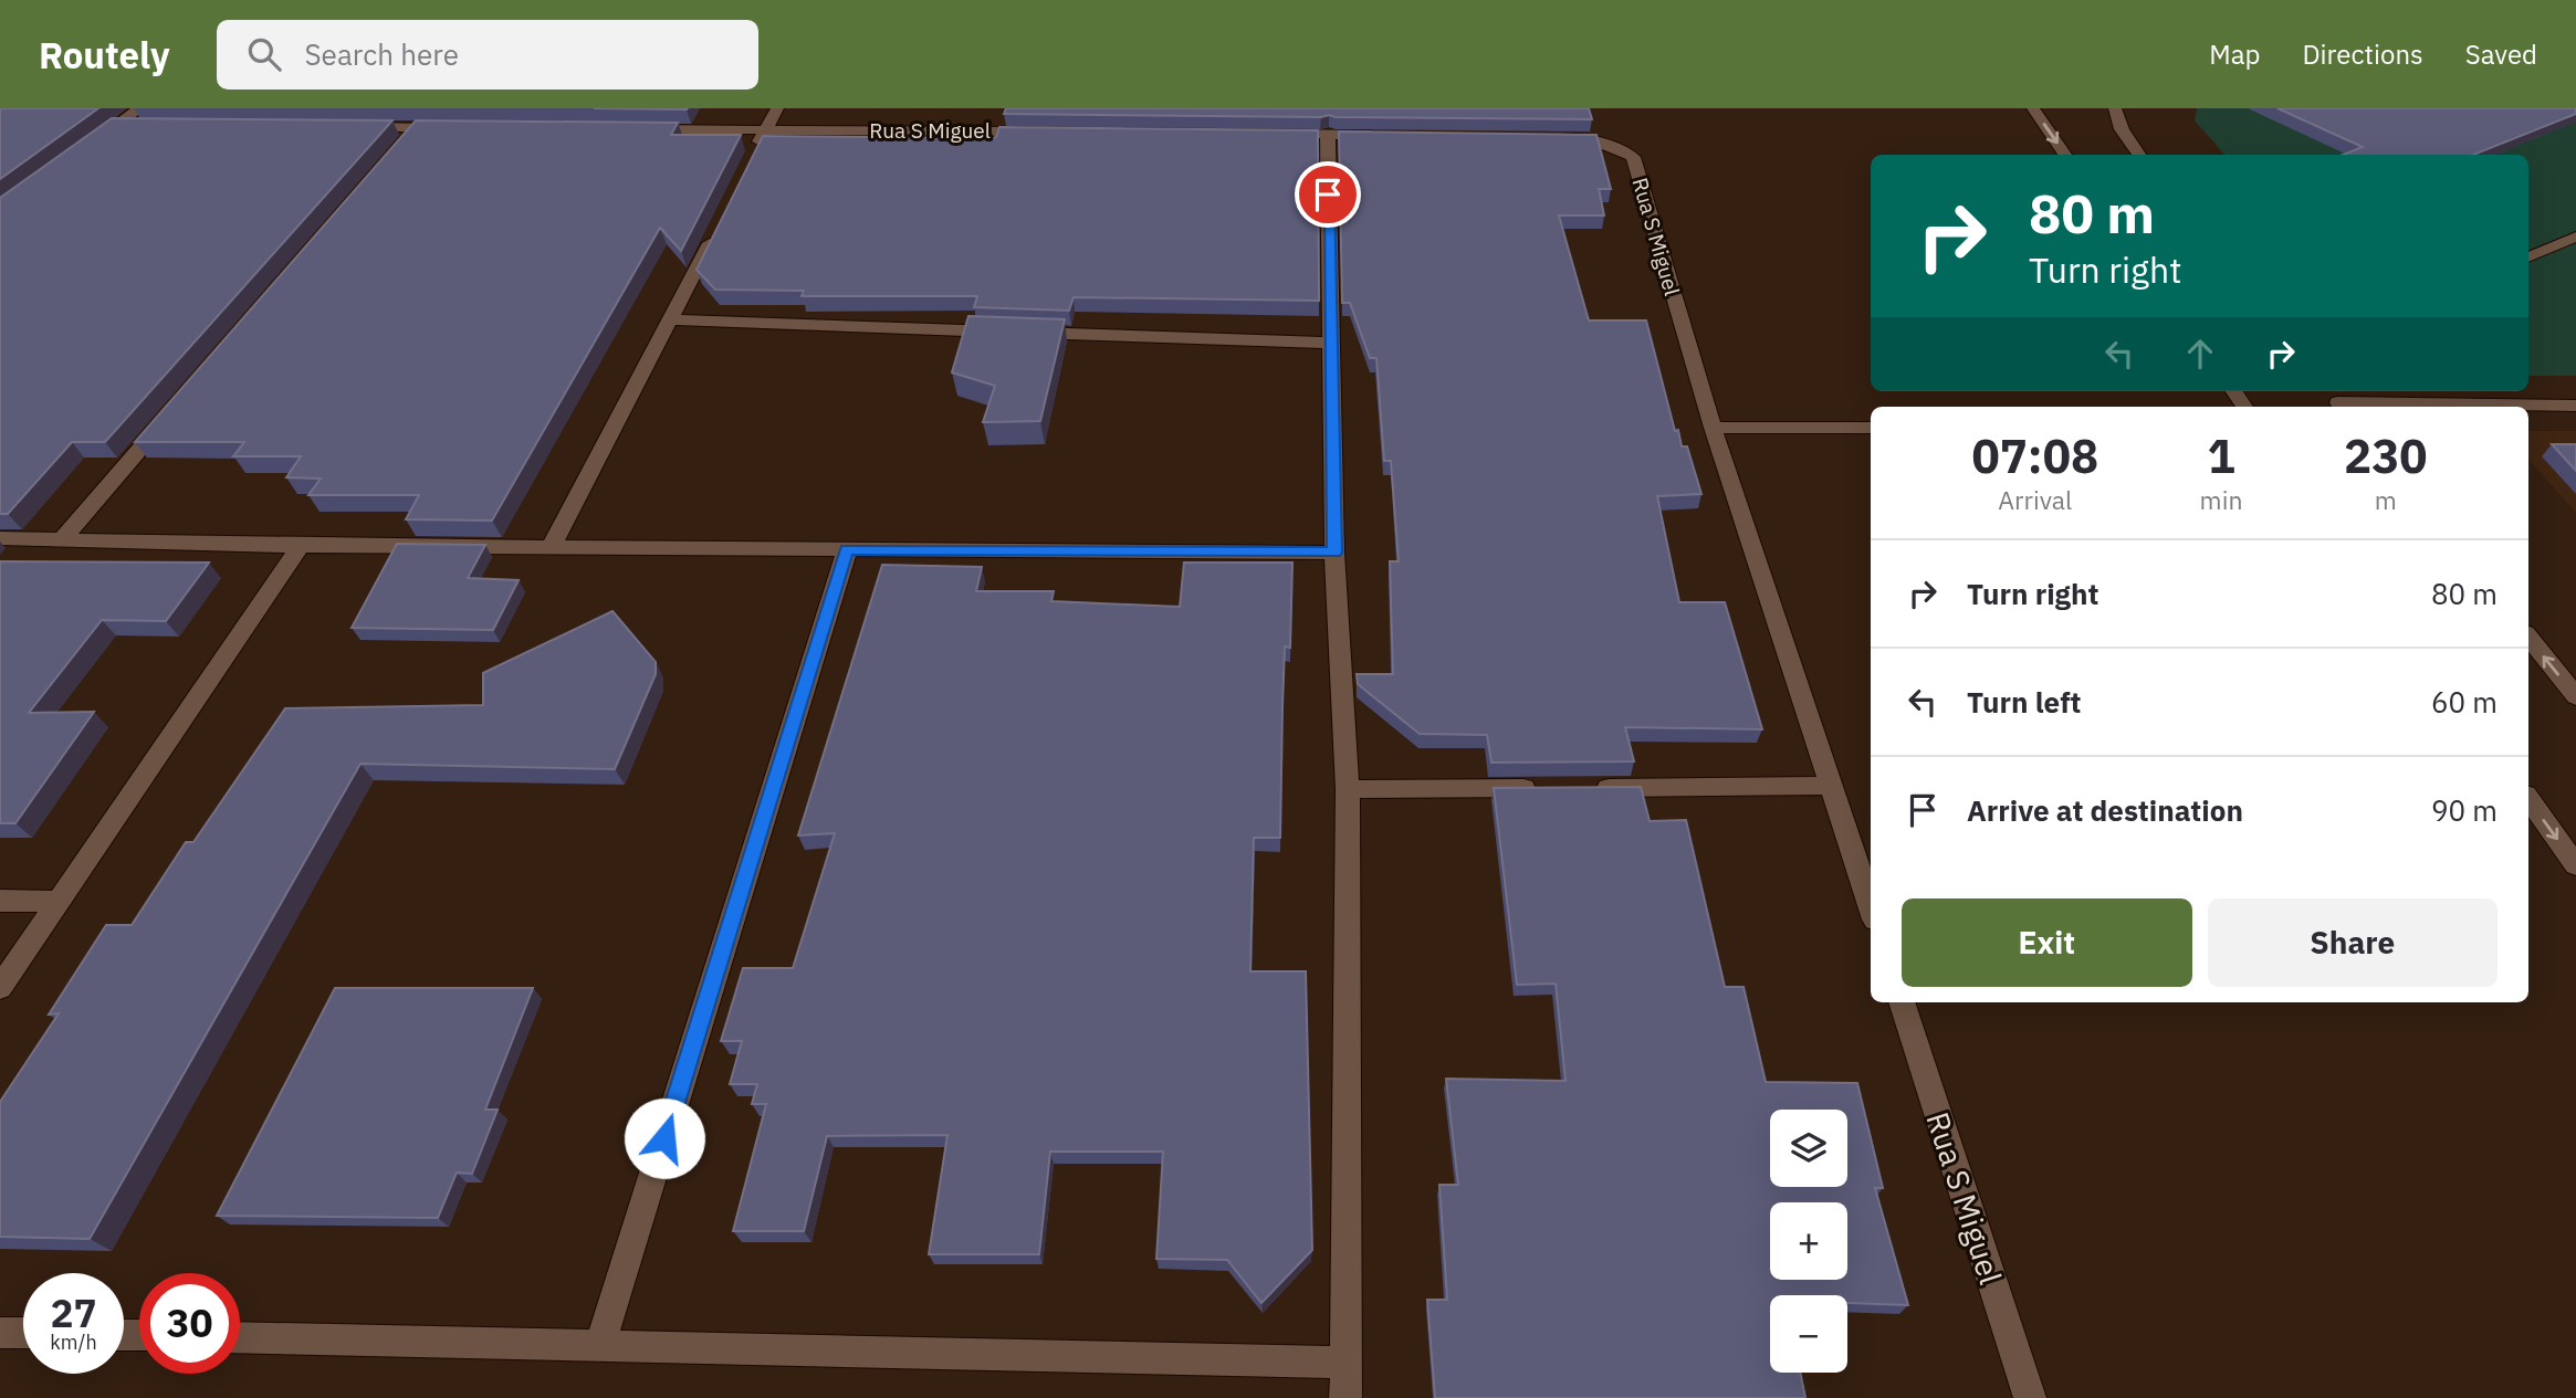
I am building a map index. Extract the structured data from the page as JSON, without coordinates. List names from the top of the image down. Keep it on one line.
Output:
{"streets":{"street":["Rua S Miguel"]},"page":{"header":"Routely","search":"Search here","nav":["Map","Directions","Saved"],"turn":["80 m","Turn right"],"eta":["07:08","Arrival","1","min","230","m"],"list":[{"name":"Turn right","value":"80 m"},{"name":"Turn left","value":"60 m"},{"name":"Arrive at destination","value":"90 m"}],"buttons":["Exit","Share"],"map_buttons":["+","−"],"speed":"27 km/h","limit":"30"}}
